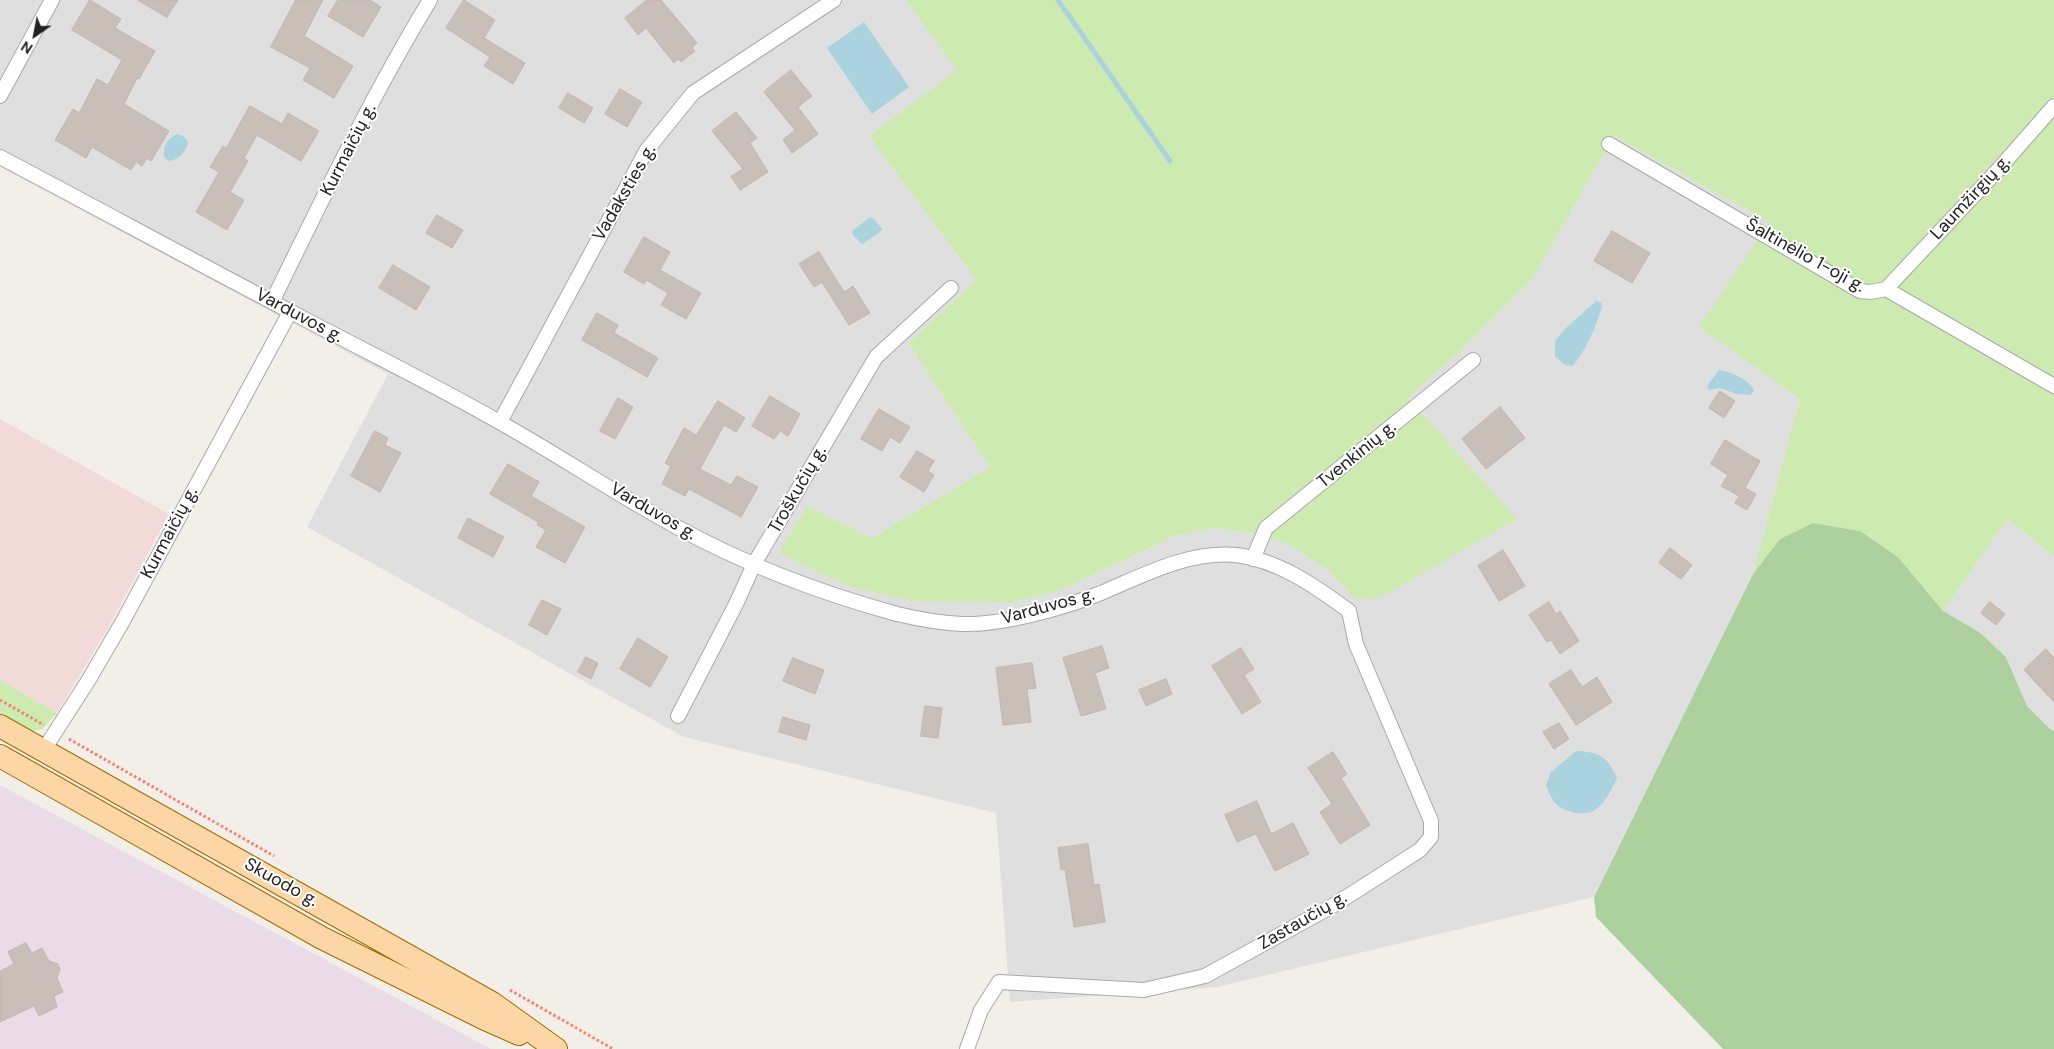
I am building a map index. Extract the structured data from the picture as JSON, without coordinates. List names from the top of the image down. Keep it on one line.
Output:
{"streets":{"main road":["Skuodo g."],"street":["Kurmaičių g.","Vadaksties g.","Laumžirgių g.","Šaltinėlio 1-oji g.","Varduvos g.","Tvenkinių g.","Troškučių g.","Zastaučių g."]},"crossings":[["Kurmaičių g.","Varduvos g."],["Kurmaičių g.","Skuodo g."],["Vadaksties g.","Varduvos g."],["Laumžirgių g.","Šaltinėlio 1-oji g."],["Varduvos g.","Tvenkinių g."],["Varduvos g.","Troškučių g."],["Varduvos g.","Zastaučių g."]],"north":"bottom left"}
